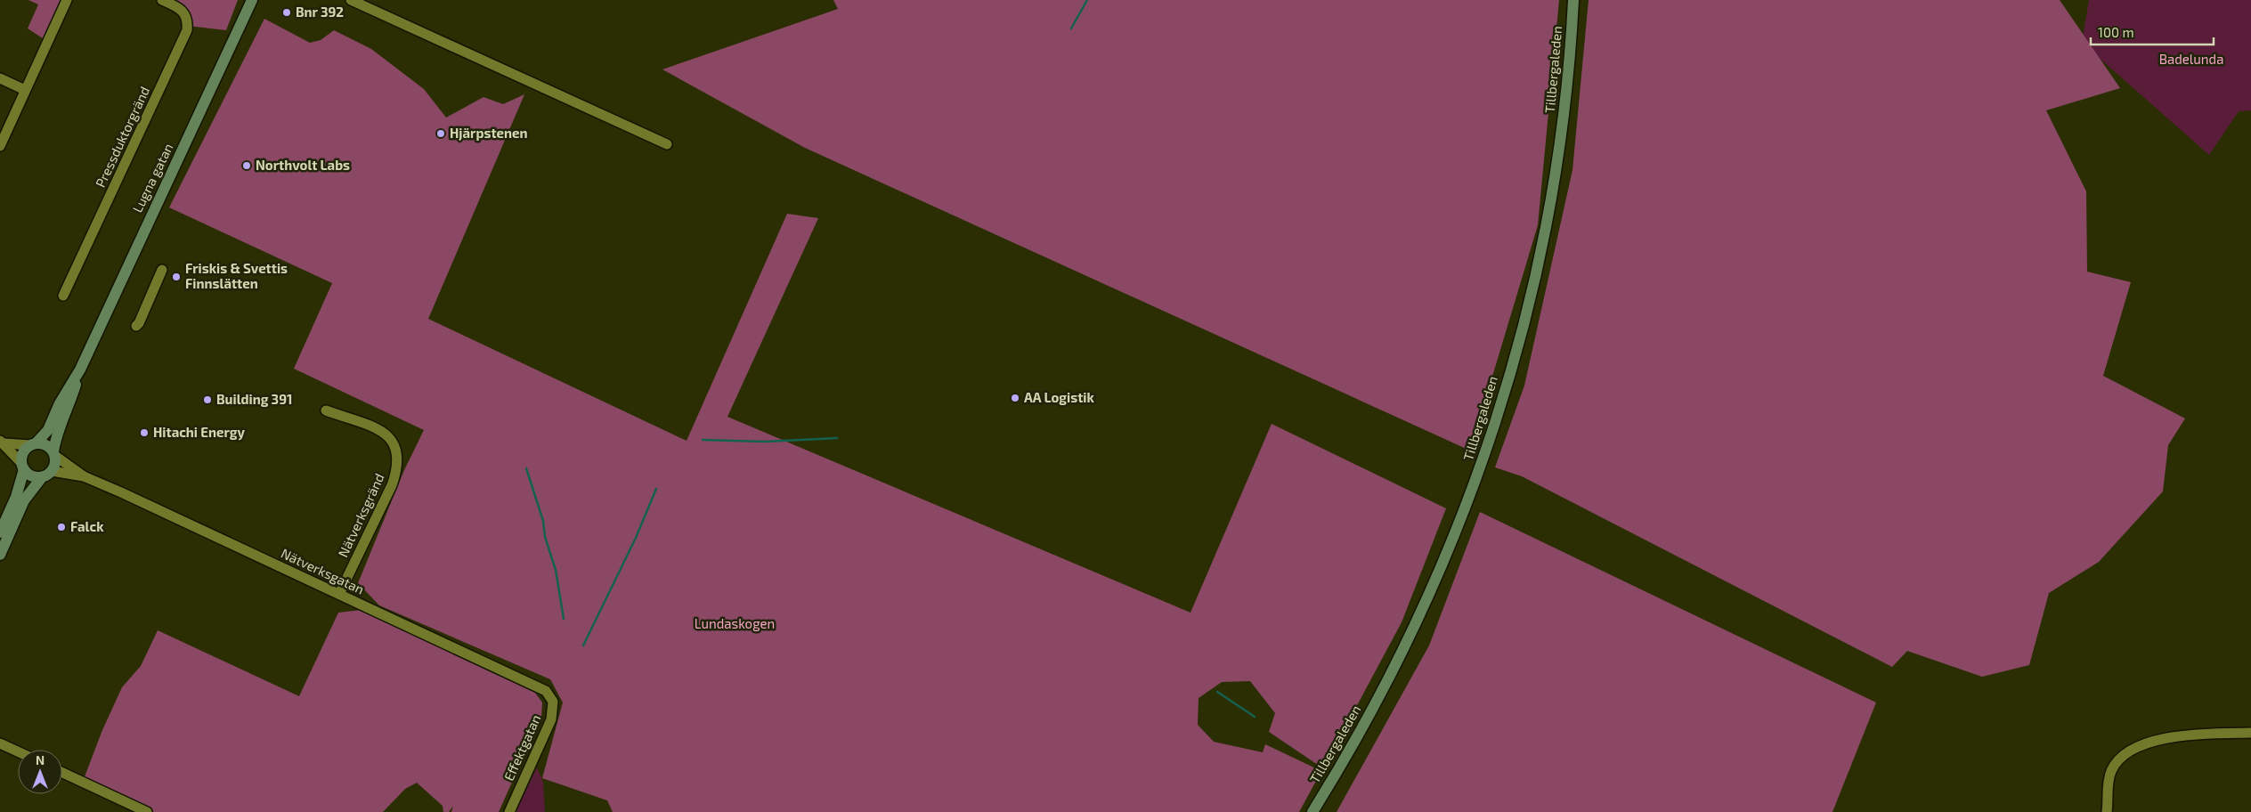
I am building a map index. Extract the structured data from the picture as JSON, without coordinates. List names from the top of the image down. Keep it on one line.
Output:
{"streets":{"main road":["Tillbergaleden","Lugna gatan"],"street":["Pressduktorgränd","Nätverksgränd","Nätverksgatan","Effektgatan"]},"crossings":[["Lugna gatan","Nätverksgatan"],["Nätverksgränd","Nätverksgatan"],["Nätverksgatan","Effektgatan"]],"parks":["Badelunda","Lundaskogen"],"places":["Bnr 392","Hjärpstenen","Northvolt Labs","Friskis & Svettis Finnslätten","AA Logistik","Building 391","Hitachi Energy","Falck"],"scale_bar":"100 m","north":"top"}
